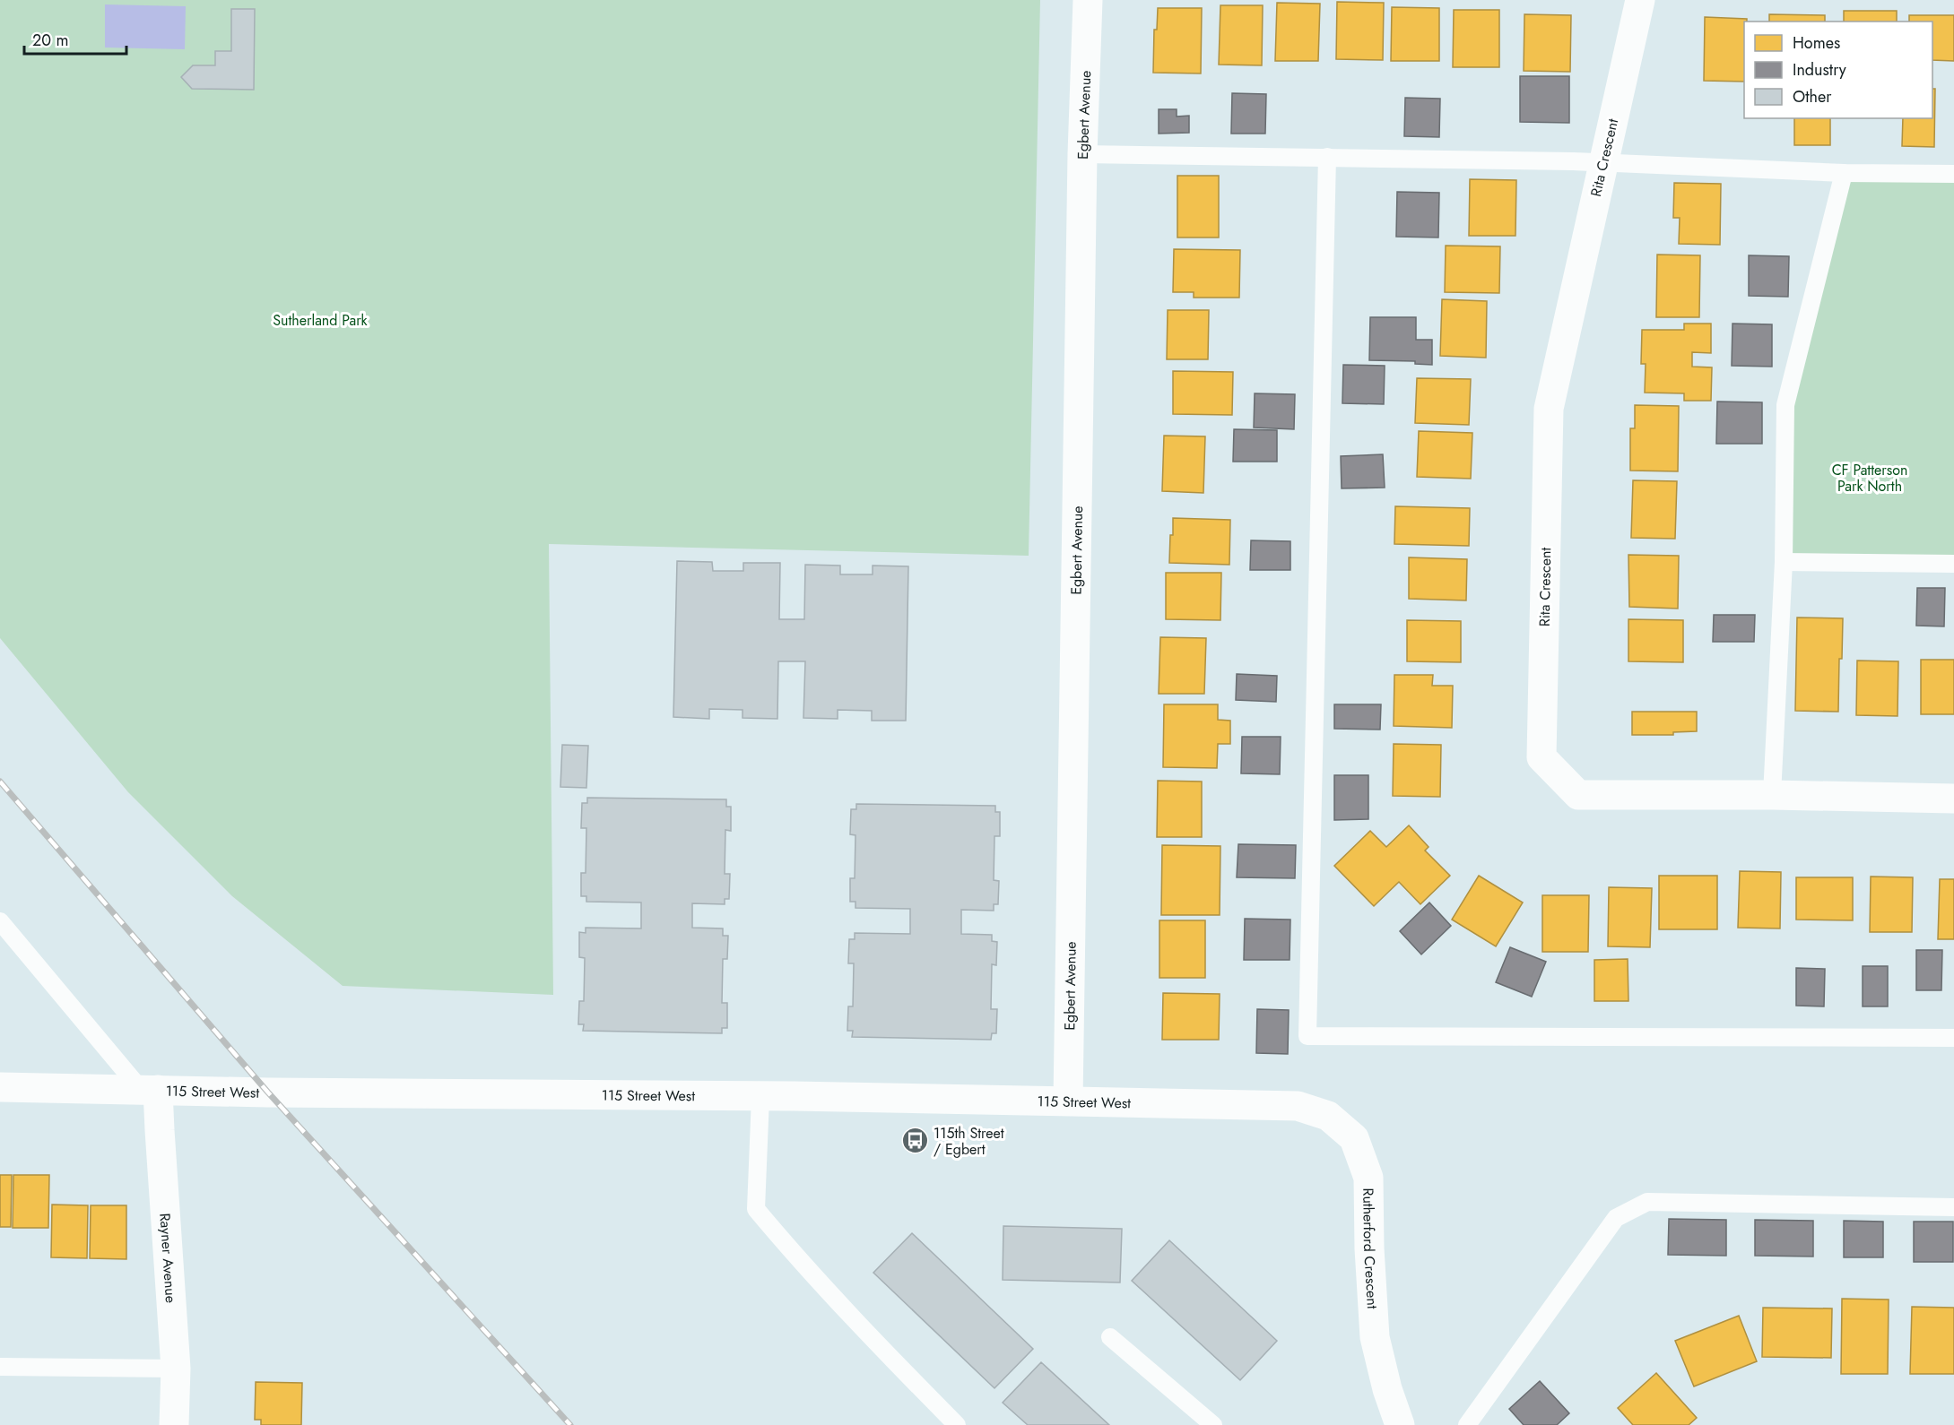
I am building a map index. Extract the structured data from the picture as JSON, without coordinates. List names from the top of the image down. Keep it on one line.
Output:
{"streets":{"street":["Egbert Avenue","Rita Crescent","115 Street West","Rutherford Crescent","Rayner Avenue"]},"crossings":[["Egbert Avenue","115 Street West"],["115 Street West","Rutherford Crescent"],["115 Street West","Rayner Avenue"]],"parks":["Sutherland Park","CF Patterson Park North"],"places":{"bus stop":["115th Street / Egbert"]},"legend":["Homes","Industry","Other"],"scale_bar":"20 m"}
